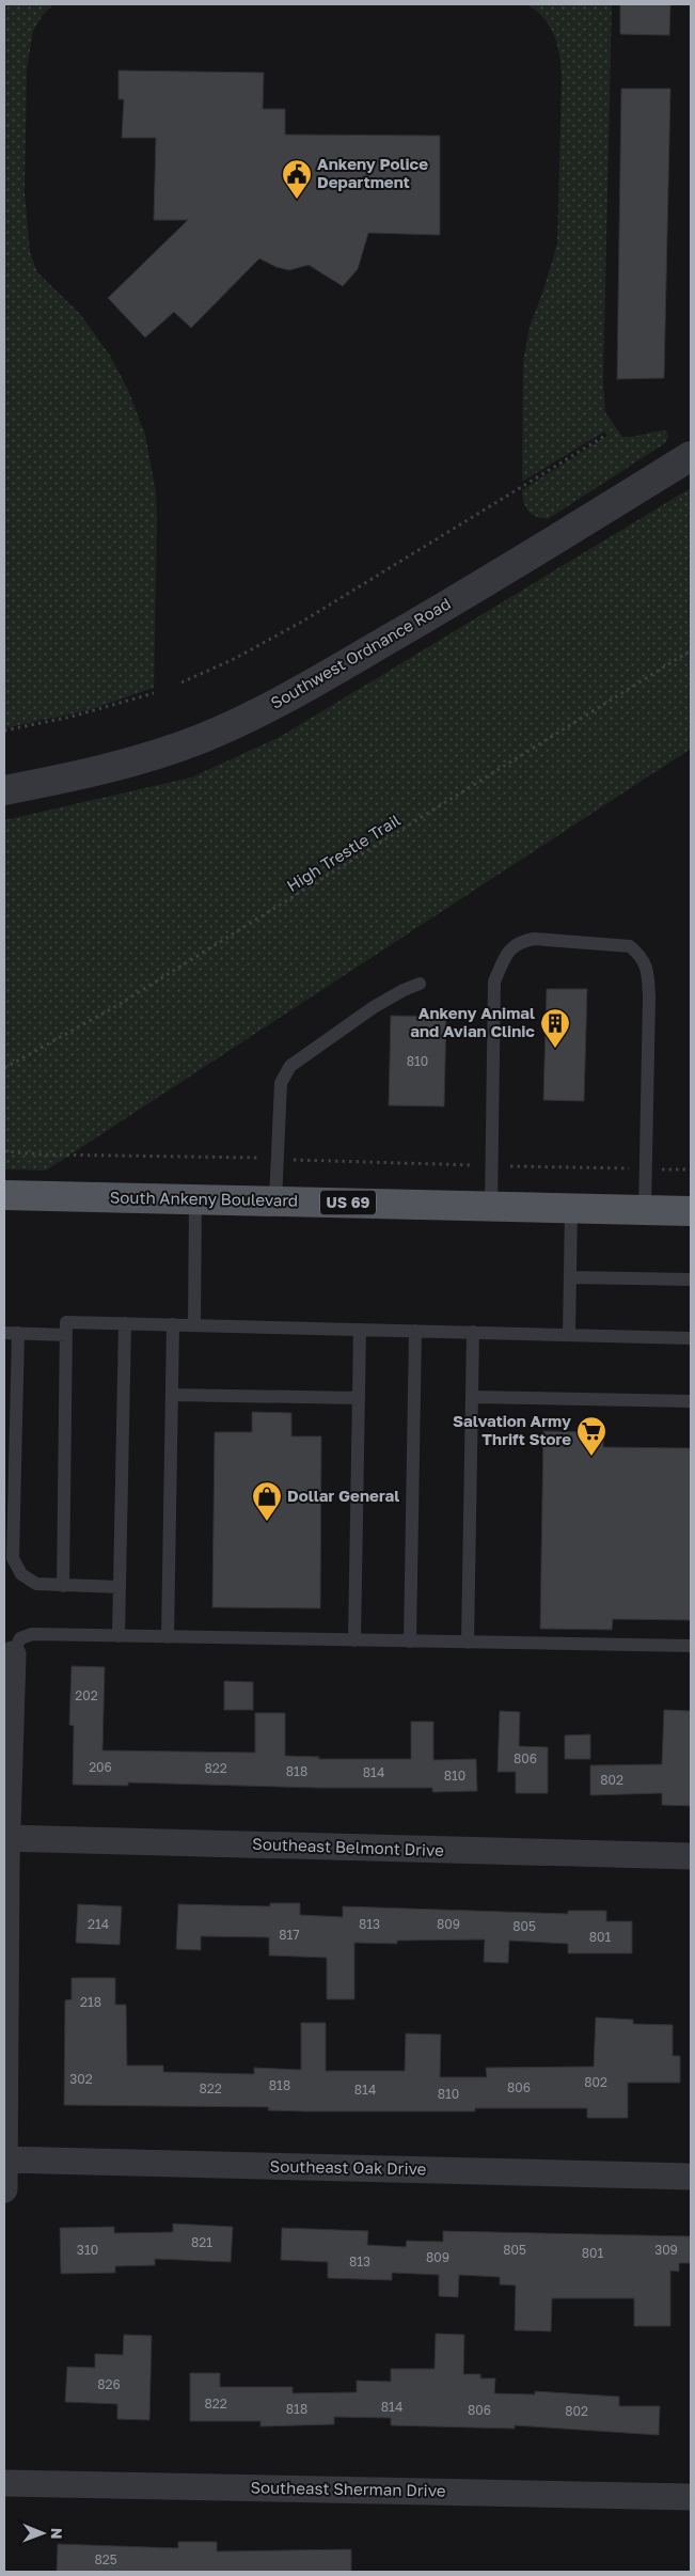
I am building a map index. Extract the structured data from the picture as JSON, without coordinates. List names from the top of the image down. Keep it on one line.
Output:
{"streets":{"main road":["South Ankeny Boulevard","US 69"],"street":["Southwest Ordnance Road","Southeast Belmont Drive","Southeast Oak Drive","Southeast Sherman Drive"],"path":["High Trestle Trail"]},"places":{"public building":["Ankeny Police Department"],"building":["Ankeny Animal and Avian Clinic"],"supermarket":["Salvation Army Thrift Store"],"shop":["Dollar General"]},"house_numbers":["810","202","806","206","822","818","814","810","802","214","813","809","805","817","801","218","302","802","818","806","822","814","810","821","310","805","309","801","809","813","826","822","814","818","806","802","825"],"north":"right"}
